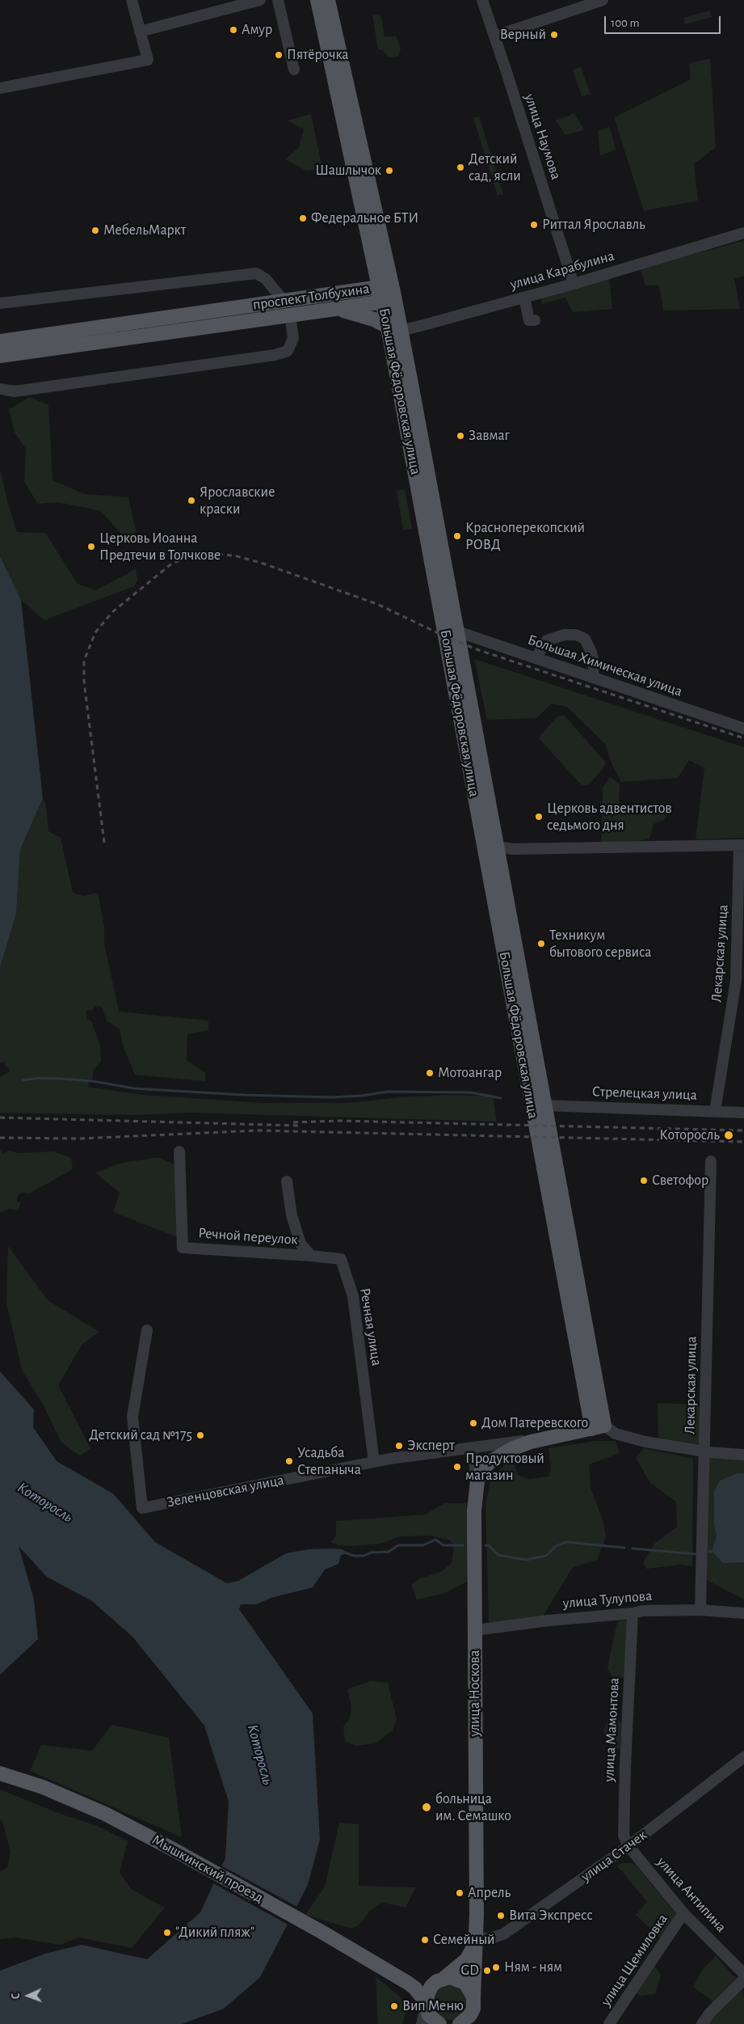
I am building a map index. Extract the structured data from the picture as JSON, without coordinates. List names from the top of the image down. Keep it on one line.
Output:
{"streets":{"main road":["проспект Толбухина","Большая Фёдоровская улица","Зеленцовская улица","улица Носкова","Мышкинский проезд"],"street":["улица Наумова","улица Карабулина","Большая Химическая улица","Лекарская улица","Стрелецкая улица","Речной переулок","Речная улица","улица Тулупова","улица Мамонтова","улица Стачек","улица Антипина","улица Щемиловка"]},"crossings":[["улица Наумова","улица Карабулина"],["улица Карабулина","Большая Фёдоровская улица"],["проспект Толбухина","Большая Фёдоровская улица"],["Большая Фёдоровская улица","Большая Химическая улица"],["Большая Фёдоровская улица","Стрелецкая улица"],["Большая Фёдоровская улица","Зеленцовская улица"],["Лекарская улица","Стрелецкая улица"],["Лекарская улица","улица Тулупова"],["Речной переулок","Речная улица"],["Речная улица","Зеленцовская улица"],["Зеленцовская улица","улица Носкова"],["улица Тулупова","улица Носкова"],["улица Тулупова","улица Мамонтова"],["улица Носкова","улица Стачек"],["улица Мамонтова","улица Стачек"],["улица Мамонтова","улица Антипина"],["улица Стачек","улица Антипина"],["улица Антипина","улица Щемиловка"]],"water":["Которосль"],"places":["Амур","Верный","Пятёрочка","Детский сад, ясли","Шашлычок","Федеральное БТИ","Риттал Ярославль","МебельМаркт","Завмаг","Ярославские краски","Красноперекопский РОВД","Церковь Иоанна Предтечи в Толчкове","Церковь адвентистов седьмого дня","Техникум бытового сервиса","Мотоангар","Которосль","Светофор","Дом Патеревского","Детский сад №175","Эксперт","Усадьба Степаныча","Продуктовый магазин","больница им. Семашко","Апрель","Вита Экспресс","\"Дикий пляж\"","Семейный","Ням - ням","GD","Вип Меню"],"scale_bar":"100 m","north":"left"}
